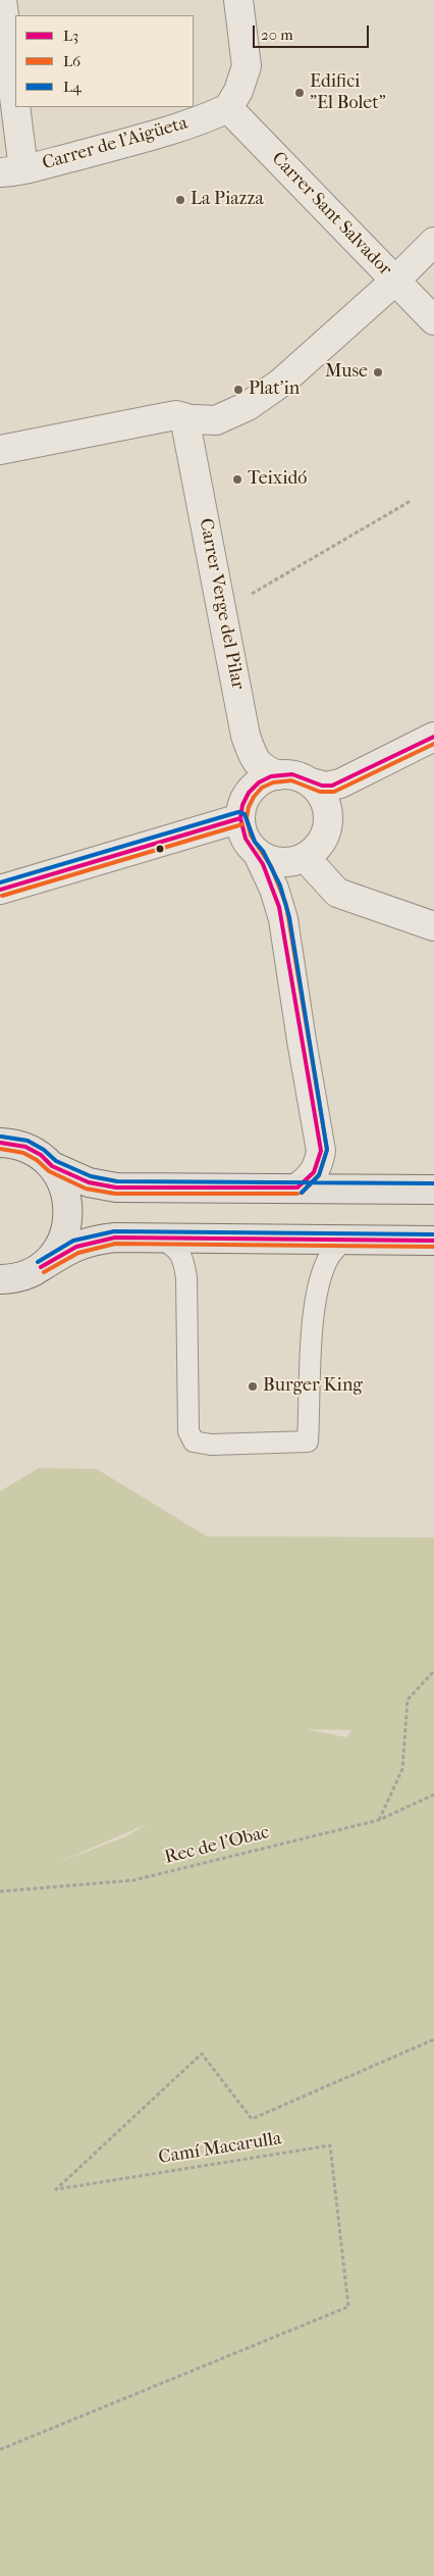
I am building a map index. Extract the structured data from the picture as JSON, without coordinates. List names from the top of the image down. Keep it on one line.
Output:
{"streets":{"street":["Carrer de l'Aigüeta","Carrer Sant Salvador","Carrer Verge del Pilar"],"path":["Rec de l'Obac","Camí Macarulla"]},"crossings":[["Carrer de l'Aigüeta","Carrer Sant Salvador"]],"places":["Edifici \"El Bolet\"","La Piazza","Muse","Plat’in","Teixidó","Burger King"],"lines":["transit line L3","transit line L6","transit line L4"],"legend":["L3","L6","L4"],"scale_bar":"20 m"}
